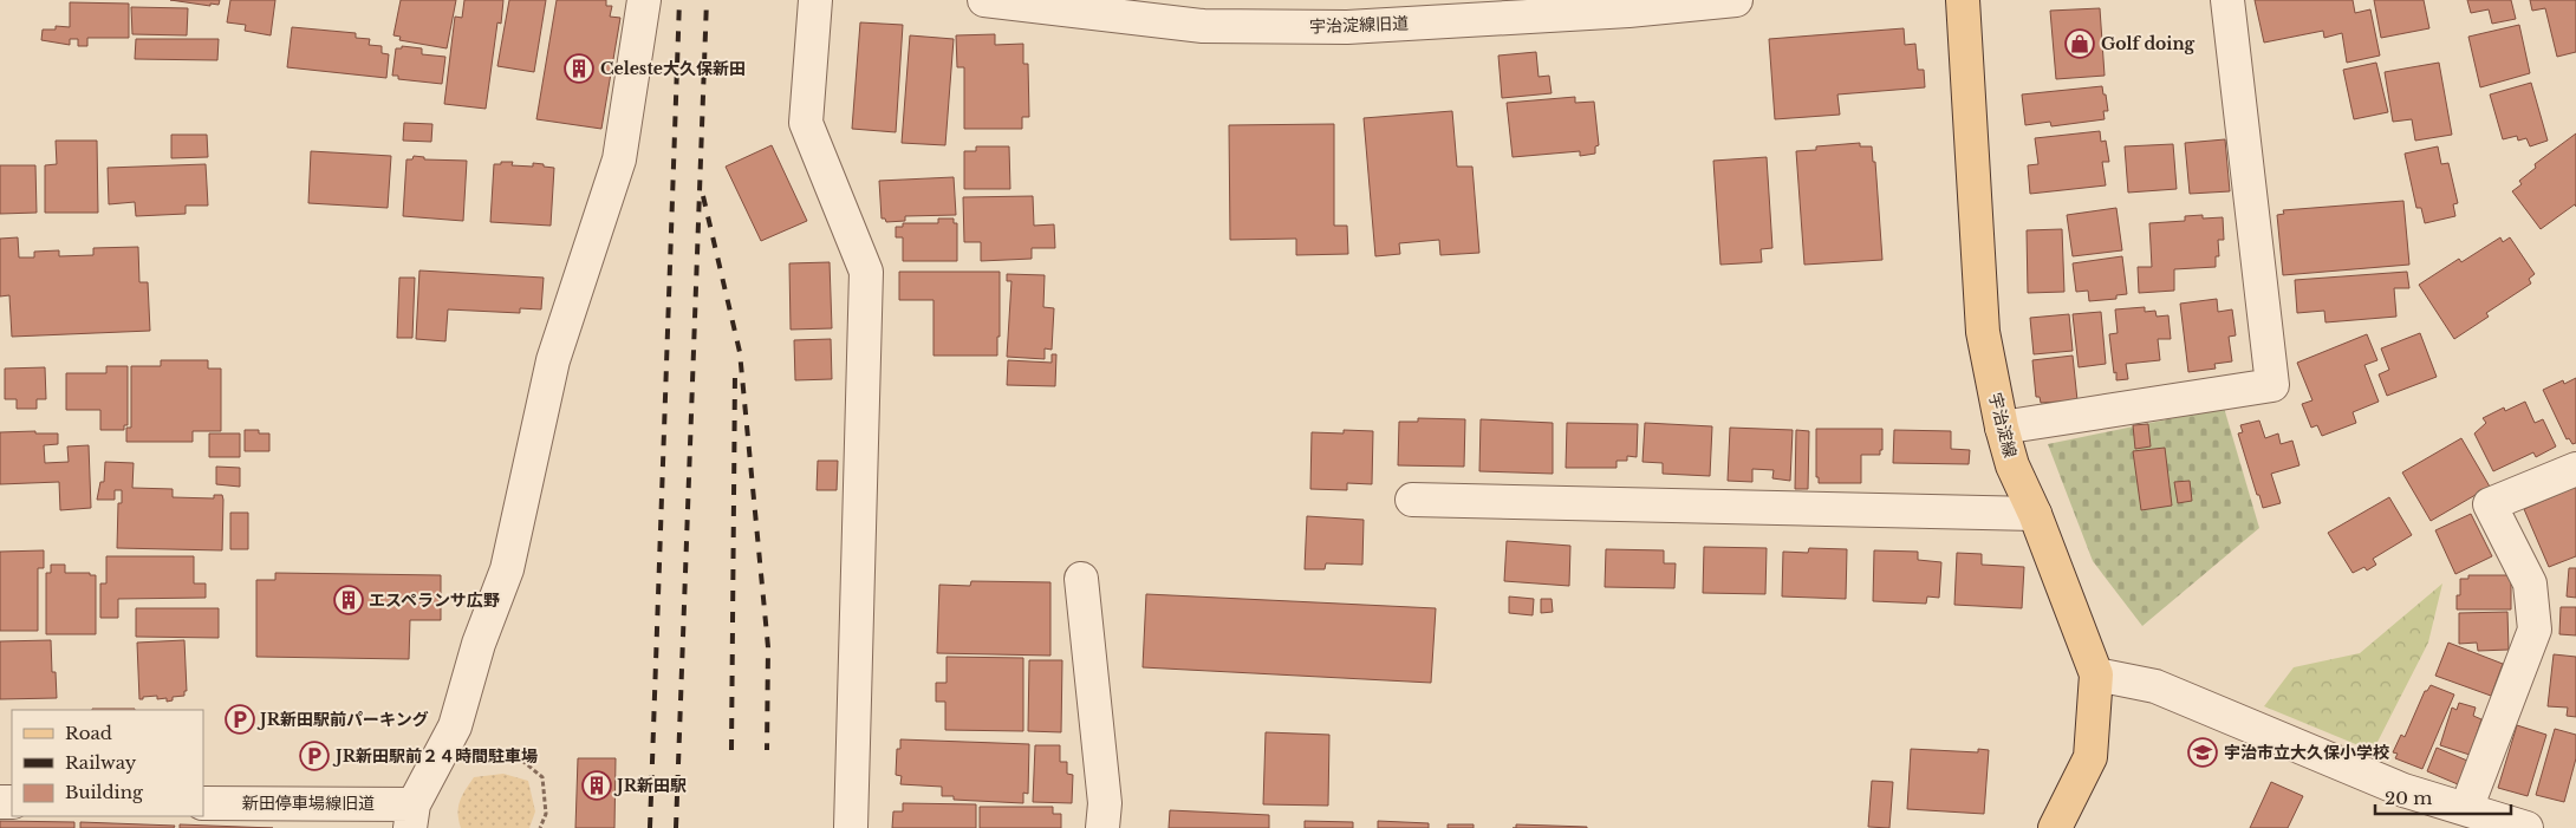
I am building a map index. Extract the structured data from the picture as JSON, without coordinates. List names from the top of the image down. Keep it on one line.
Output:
{"streets":{"main road":["宇治淀線"],"street":["宇治淀線旧道","新田停車場線旧道"]},"places":{"shop":["Golf doing"],"building":["Celeste大久保新田","エスペランサ広野","JR新田駅"],"parking":["JR新田駅前パーキング","JR新田駅前２４時間駐車場"],"school or university":["宇治市立大久保小学校"]},"legend":["Road","Railway","Building"],"scale_bar":"20 m"}
